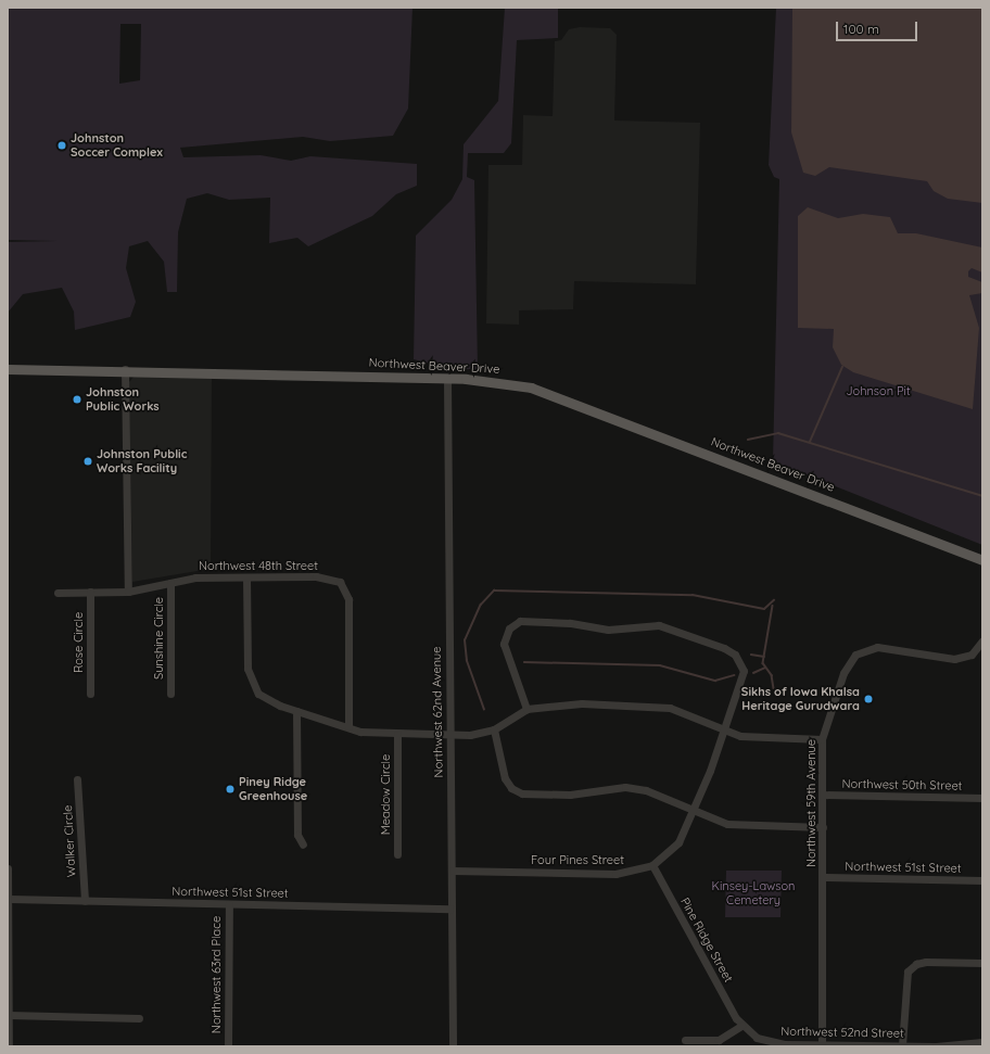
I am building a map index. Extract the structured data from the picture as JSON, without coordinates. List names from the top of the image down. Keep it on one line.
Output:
{"streets":{"main road":["Northwest Beaver Drive"],"street":["Northwest 48th Street","Sunshine Circle","Rose Circle","Northwest 62nd Avenue","Northwest 50th Street","Meadow Circle","Northwest 59th Avenue","Walker Circle","Four Pines Street","Northwest 51st Street","Pine Ridge Street","Northwest 63rd Place","Northwest 52nd Street"]},"crossings":[["Northwest Beaver Drive","Northwest 62nd Avenue"],["Northwest 48th Street","Sunshine Circle"],["Northwest 48th Street","Rose Circle"],["Northwest 62nd Avenue","Four Pines Street"],["Northwest 62nd Avenue","Northwest 51st Street"],["Northwest 50th Street","Northwest 59th Avenue"],["Northwest 59th Avenue","Northwest 51st Street"],["Northwest 59th Avenue","Northwest 52nd Street"],["Walker Circle","Northwest 51st Street"],["Four Pines Street","Pine Ridge Street"],["Northwest 51st Street","Northwest 63rd Place"],["Pine Ridge Street","Northwest 52nd Street"]],"parks":["Johnson Pit","Kinsey-Lawson Cemetery"],"places":["Johnston Soccer Complex","Johnston Public Works","Johnston Public Works Facility","Sikhs of Iowa Khalsa Heritage Gurudwara","Piney Ridge Greenhouse"],"scale_bar":"100 m"}
